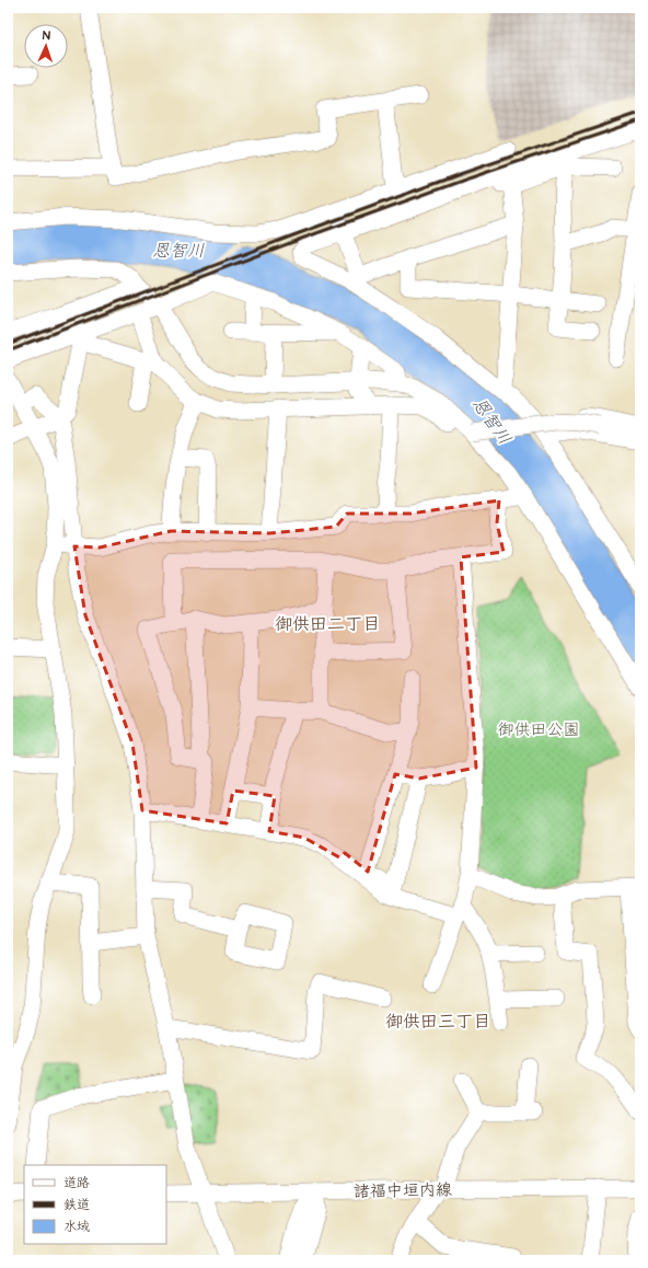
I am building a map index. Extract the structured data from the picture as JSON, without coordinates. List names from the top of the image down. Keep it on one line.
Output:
{"streets":{"street":["諸福中垣内線"]},"districts":["御供田二丁目","御供田三丁目"],"water":["恩智川"],"parks":["御供田公園"],"legend":["道路","鉄道","水域"],"north":"top"}
